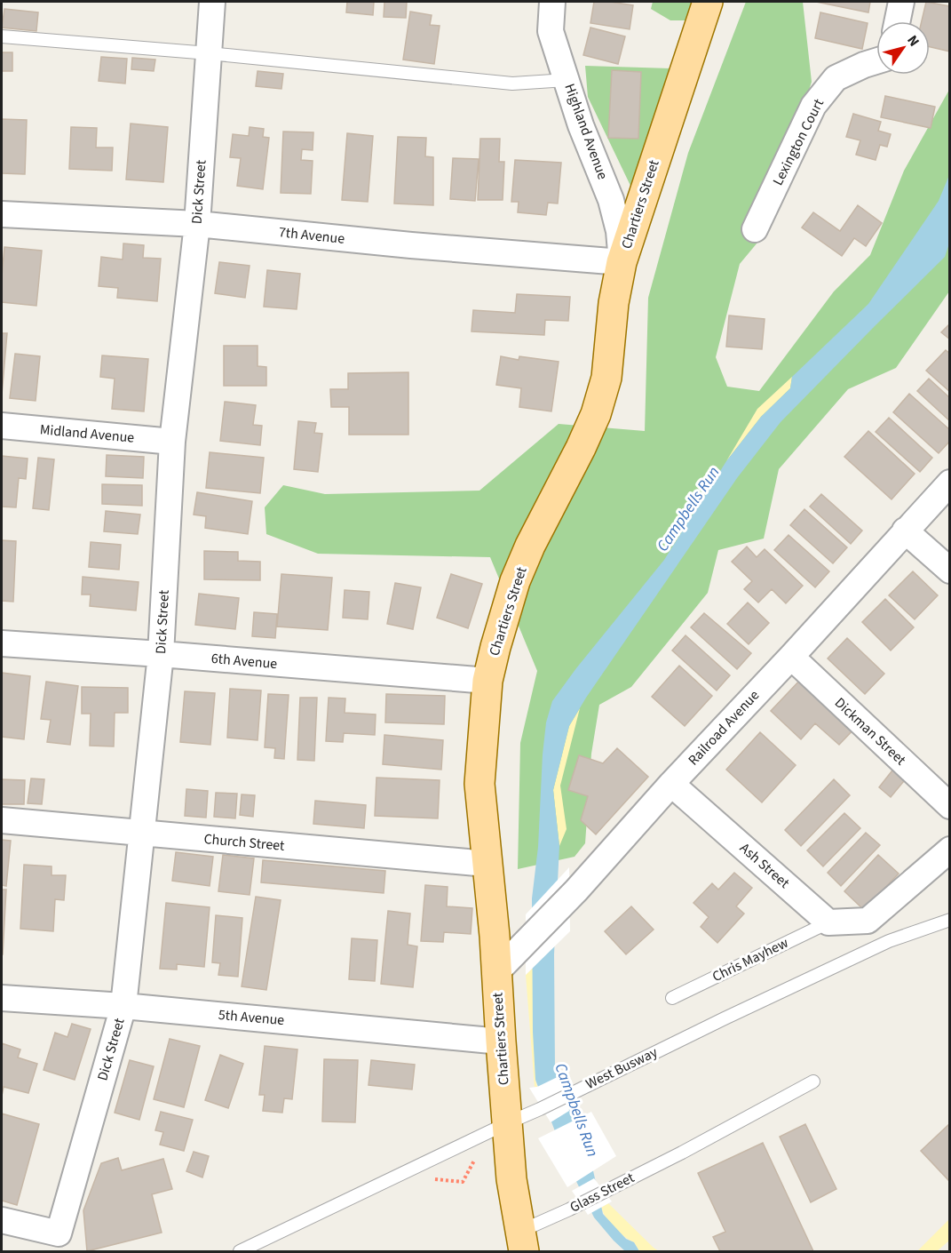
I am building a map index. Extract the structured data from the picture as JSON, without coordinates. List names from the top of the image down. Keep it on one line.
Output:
{"streets":{"main road":["Chartiers Street"],"street":["Highland Avenue","Lexington Court","Dick Street","7th Avenue","Midland Avenue","6th Avenue","Railroad Avenue","Dickman Street","Church Street","Ash Street","5th Avenue"],"lane":["Chris Mayhew","West Busway","Glass Street"]},"crossings":[["Highland Avenue","Chartiers Street"],["Highland Avenue","7th Avenue"],["Dick Street","7th Avenue"],["Dick Street","Midland Avenue"],["Dick Street","6th Avenue"],["Dick Street","Church Street"],["Dick Street","5th Avenue"],["Chartiers Street","7th Avenue"],["Chartiers Street","6th Avenue"],["Chartiers Street","Railroad Avenue"],["Chartiers Street","Church Street"],["Chartiers Street","5th Avenue"],["Chartiers Street","West Busway"],["Chartiers Street","Glass Street"],["Railroad Avenue","Dickman Street"],["Railroad Avenue","Ash Street"],["Ash Street","Chris Mayhew"]],"water":["Campbells Run"],"north":"top right"}
